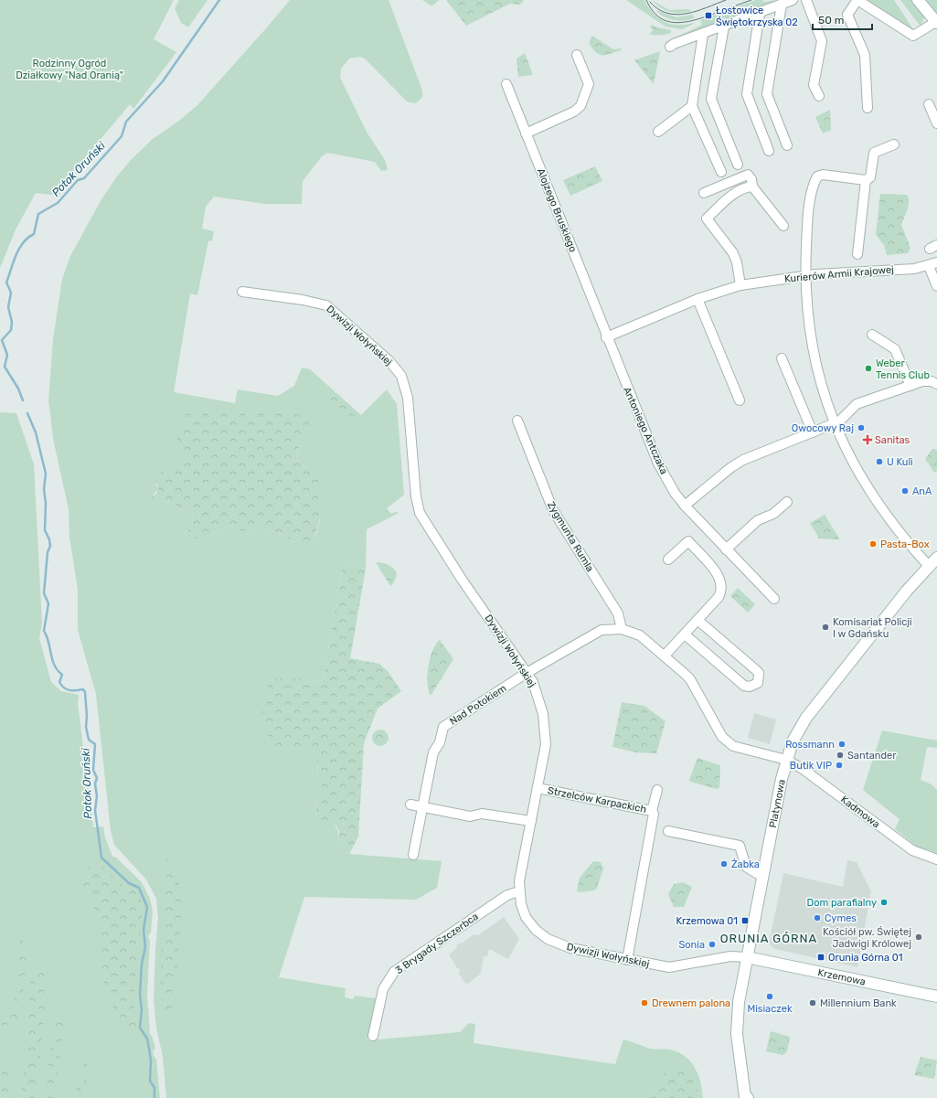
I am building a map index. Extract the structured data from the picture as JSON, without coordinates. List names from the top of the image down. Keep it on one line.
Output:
{"streets":{"street":["Alojzego Bruskiego","Kurierów Armii Krajowej","Dywizji Wołyńskiej","Antoniego Antczaka","Zygmunta Rumla","Nad Potokiem","Strzelców Karpackich","Platynowa","Kadmowa","3 Brygady Szczerbca","Krzemowa"]},"crossings":[["Alojzego Bruskiego","Kurierów Armii Krajowej"],["Alojzego Bruskiego","Antoniego Antczaka"],["Kurierów Armii Krajowej","Antoniego Antczaka"],["Dywizji Wołyńskiej","Nad Potokiem"],["Dywizji Wołyńskiej","Strzelców Karpackich"],["Dywizji Wołyńskiej","Platynowa"],["Dywizji Wołyńskiej","3 Brygady Szczerbca"],["Dywizji Wołyńskiej","Krzemowa"],["Platynowa","Kadmowa"],["Platynowa","Krzemowa"]],"districts":["ORUNIA GÓRNA"],"water":["Potok Oruński"],"parks":["Rodzinny Ogród Działkowy \"Nad Oranią\""],"places":{"transit":["Łostowice Świętokrzyska 02","Krzemowa 01","Orunia Górna 01"],"other":["Weber Tennis Club","Owocowy Raj","U Kuli","AnA","Pasta-Box","Komisariat Policji I w Gdańsku","Rossmann","Santander","Butik VIP","Żabka","Dom parafialny","Cymes","Kościół pw. Świętej Jadwigi Królowej","Sonia","Misiaczek","Drewnem palona","Millennium Bank"],"health":["Sanitas"]},"scale_bar":"50 m"}
